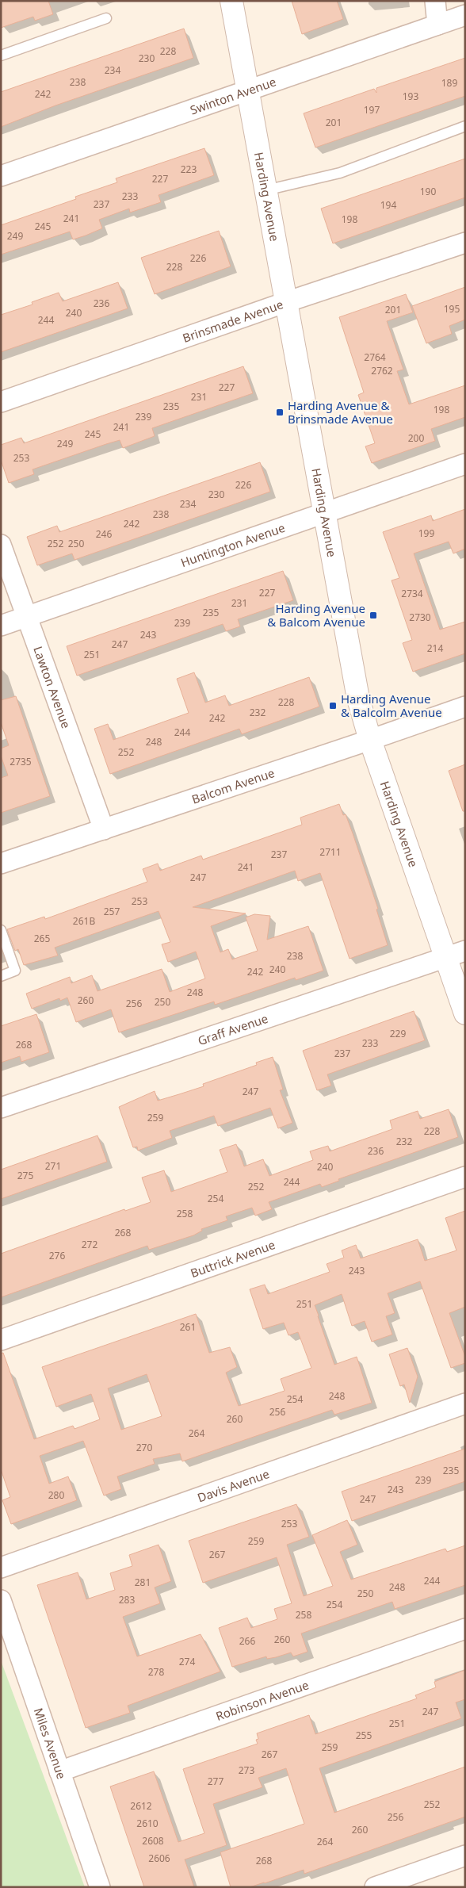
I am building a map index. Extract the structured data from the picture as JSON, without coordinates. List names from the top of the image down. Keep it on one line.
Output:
{"streets":{"street":["Swinton Avenue","Harding Avenue","Brinsmade Avenue","Huntington Avenue","Lawton Avenue","Balcom Avenue","Graff Avenue","Buttrick Avenue","Davis Avenue","Robinson Avenue","Miles Avenue"]},"crossings":[["Swinton Avenue","Harding Avenue"],["Harding Avenue","Brinsmade Avenue"],["Harding Avenue","Huntington Avenue"],["Harding Avenue","Balcom Avenue"],["Harding Avenue","Graff Avenue"],["Huntington Avenue","Lawton Avenue"],["Lawton Avenue","Balcom Avenue"],["Robinson Avenue","Miles Avenue"]],"places":{"transit":["Harding Avenue & Brinsmade Avenue","Harding Avenue & Balcom Avenue","Harding Avenue & Balcolm Avenue"]},"house_numbers":["228","230","234","238","189","242","193","197","201","223","227","190","233","237","194","241","198","245","249","226","228","236","195","201","240","244","2764","2762","227","231","235","198","239","241","245","200","249","253","226","230","234","238","242","199","246","252","250","227","2734","231","235","2730","239","243","247","214","251","228","232","242","244","248","252","2735","2711","237","241","247","253","257","261B","265","238","240","242","248","260","250","256","229","233","268","237","247","259","228","232","236","271","240","275","244","252","254","258","268","272","276","243","251","261","248","254","256","260","264","270","235","239","243","280","247","253","259","267","244","281","248","250","283","254","258","260","266","274","278","247","251","255","259","267","273","277","252","2612","256","2610","260","2608","264","2606","268"]}
